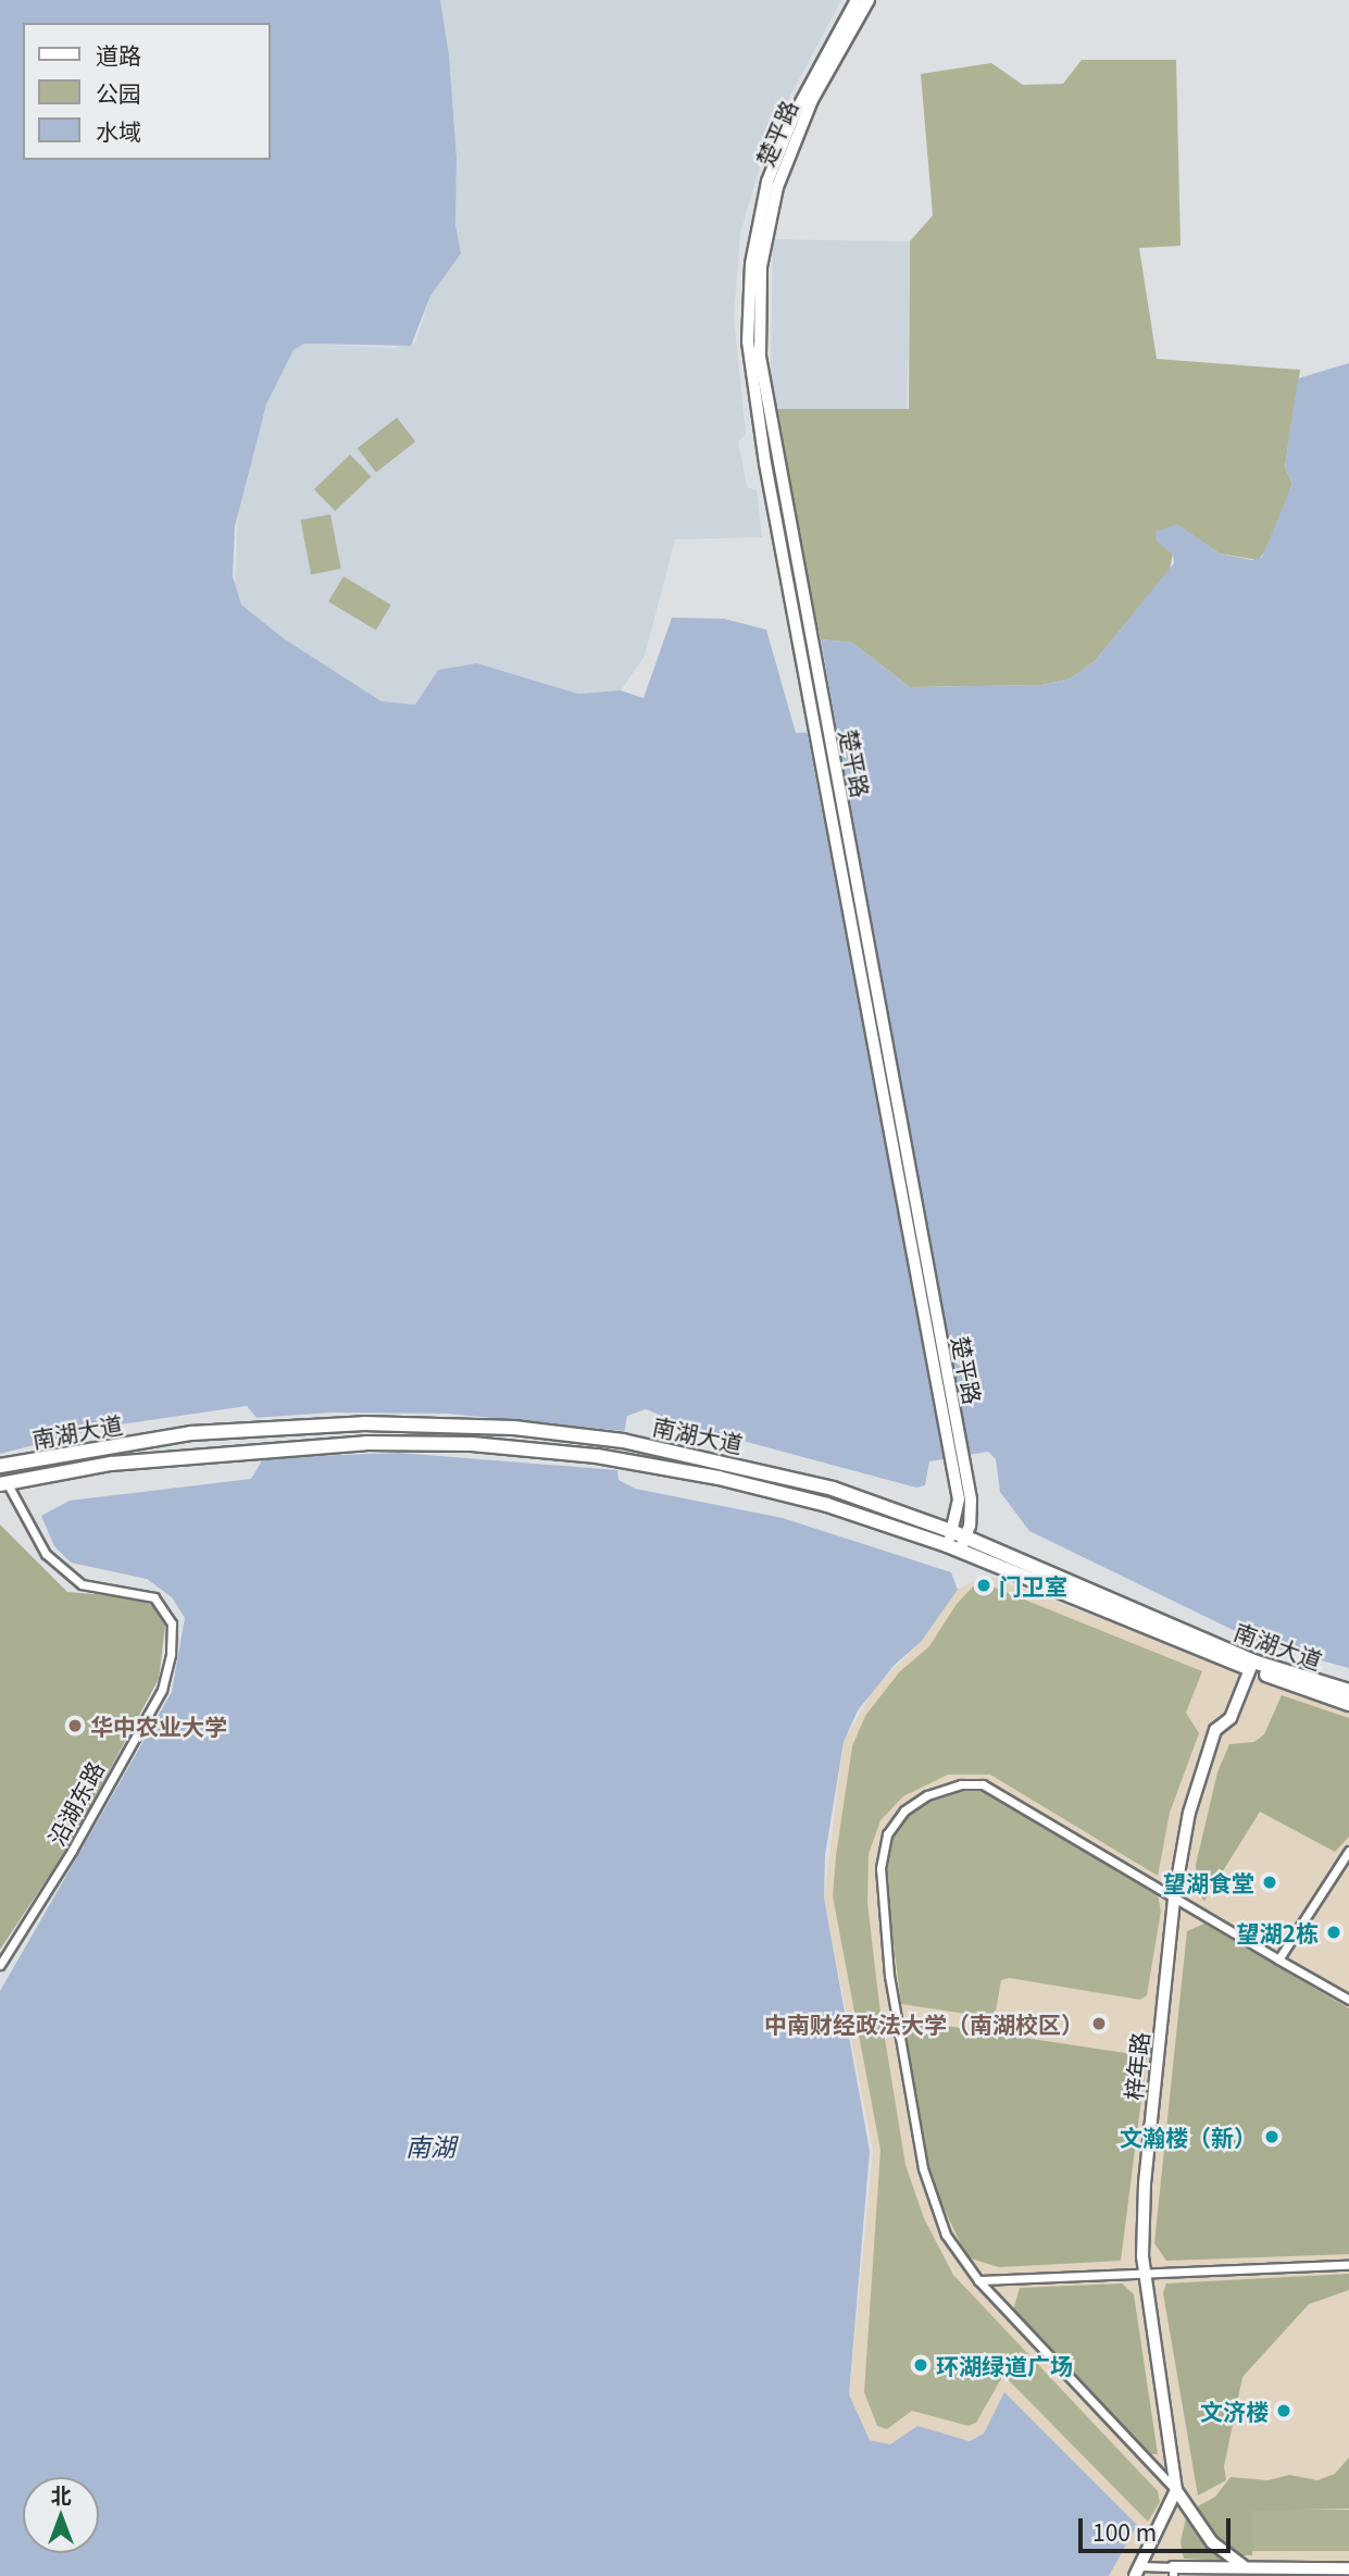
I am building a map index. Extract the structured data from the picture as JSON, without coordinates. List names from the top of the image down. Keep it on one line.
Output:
{"streets":{"main road":["楚平路","南湖大道","梓年路"],"street":["沿湖东路"]},"crossings":[["楚平路","南湖大道"],["南湖大道","沿湖东路"],["南湖大道","梓年路"]],"water":["南湖"],"places":["门卫室","华中农业大学","望湖食堂","望湖2栋","中南财经政法大学（南湖校区）","文瀚楼（新）","环湖绿道广场","文济楼"],"legend":["道路","公园","水域"],"scale_bar":"100 m","north":"top"}
